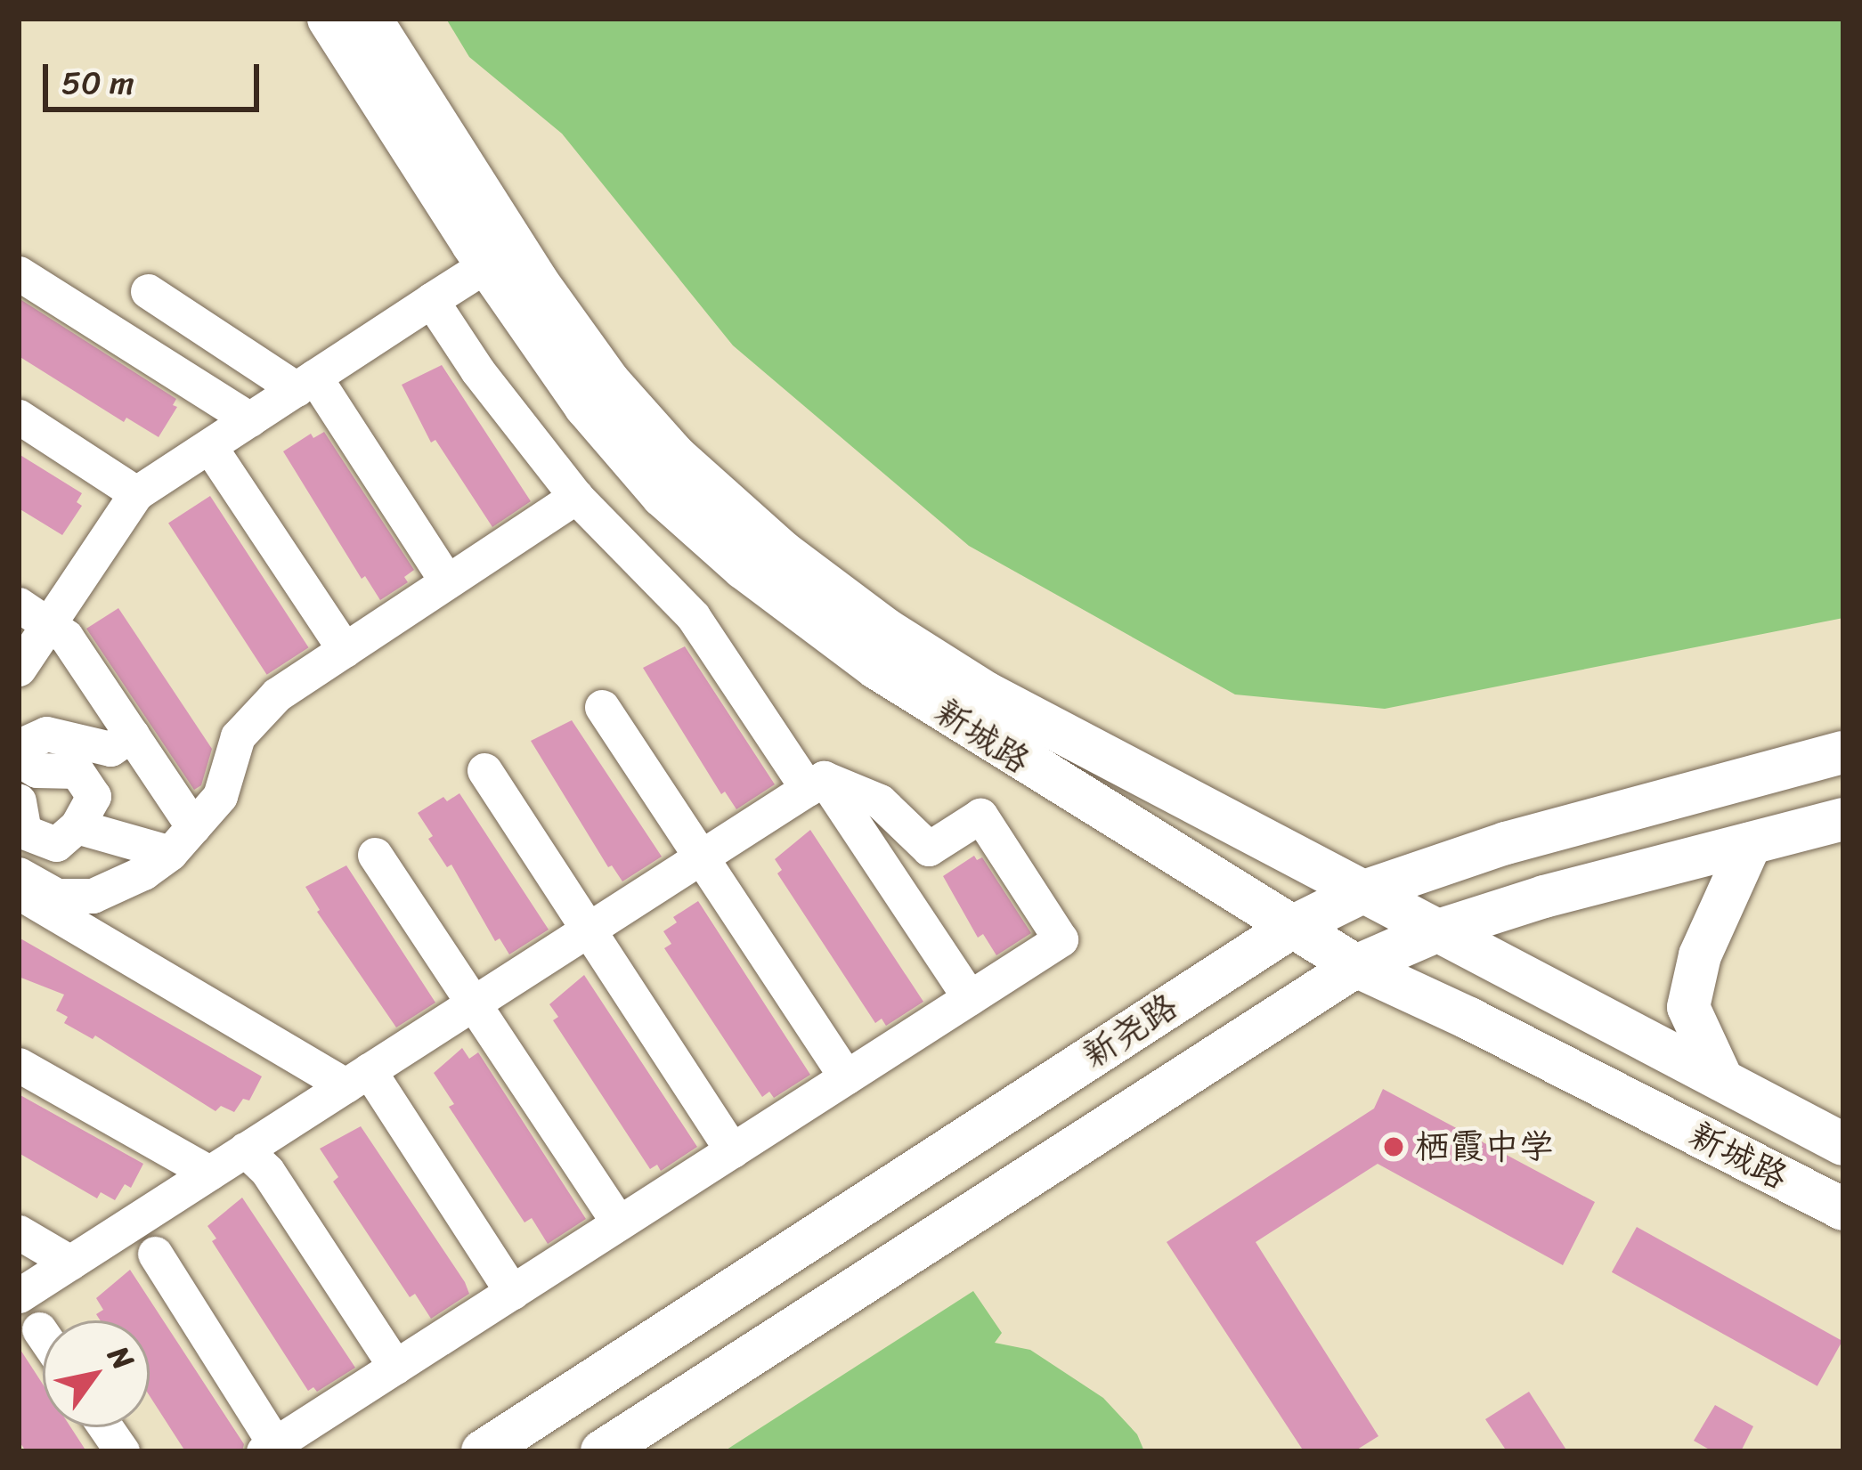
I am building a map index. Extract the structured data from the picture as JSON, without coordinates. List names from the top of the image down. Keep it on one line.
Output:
{"streets":{"main road":["新城路","新尧路"]},"crossings":[["新城路","新尧路"]],"places":["栖霞中学"],"scale_bar":"50 m","north":"top right"}
